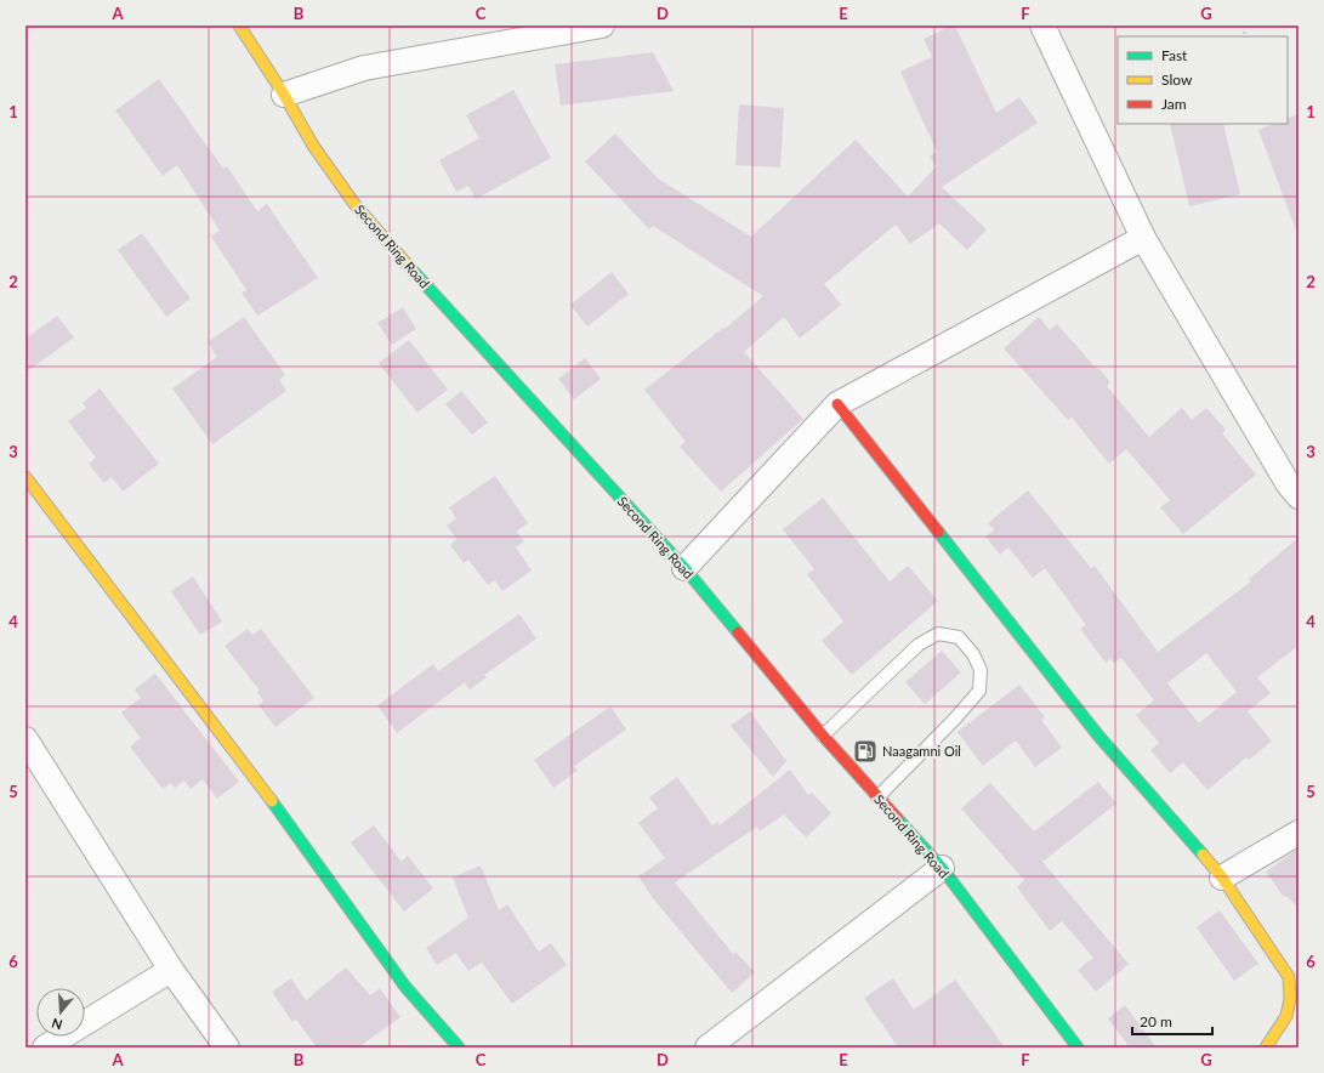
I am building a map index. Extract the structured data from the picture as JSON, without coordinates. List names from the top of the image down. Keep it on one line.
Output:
{"streets":{"street":["Second Ring Road"]},"places":{"fuel station":["Naagamni Oil"]},"legend":["Fast","Slow","Jam"],"scale_bar":"20 m","north":"bottom","grid":{"columns":["A","B","C","D","E","F","G"],"rows":["1","2","3","4","5","6"]}}
